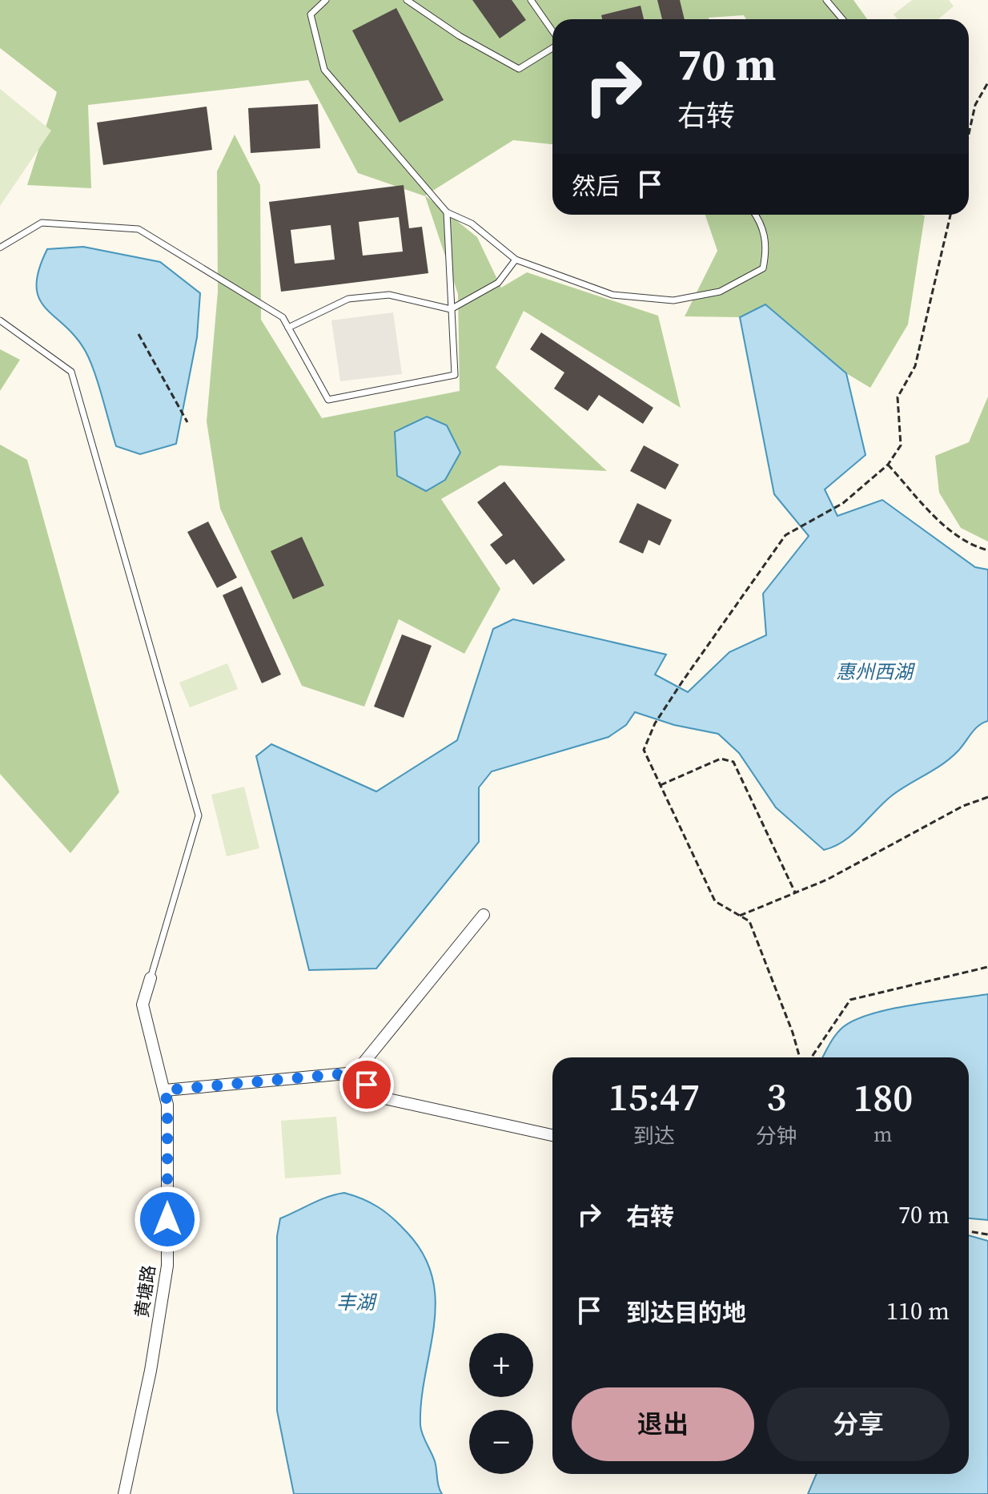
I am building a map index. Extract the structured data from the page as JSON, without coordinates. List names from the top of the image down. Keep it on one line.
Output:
{"streets":{"street":["黄塘路"]},"water":["惠州西湖","丰湖"],"page":{"turn":["70 m","右转"],"then":"然后","eta":["15:47","到达","3","分钟","180","m"],"list":[{"name":"右转","value":"70 m"},{"name":"到达目的地","value":"110 m"}],"map_buttons":["+","−"],"buttons":["退出","分享"]}}
